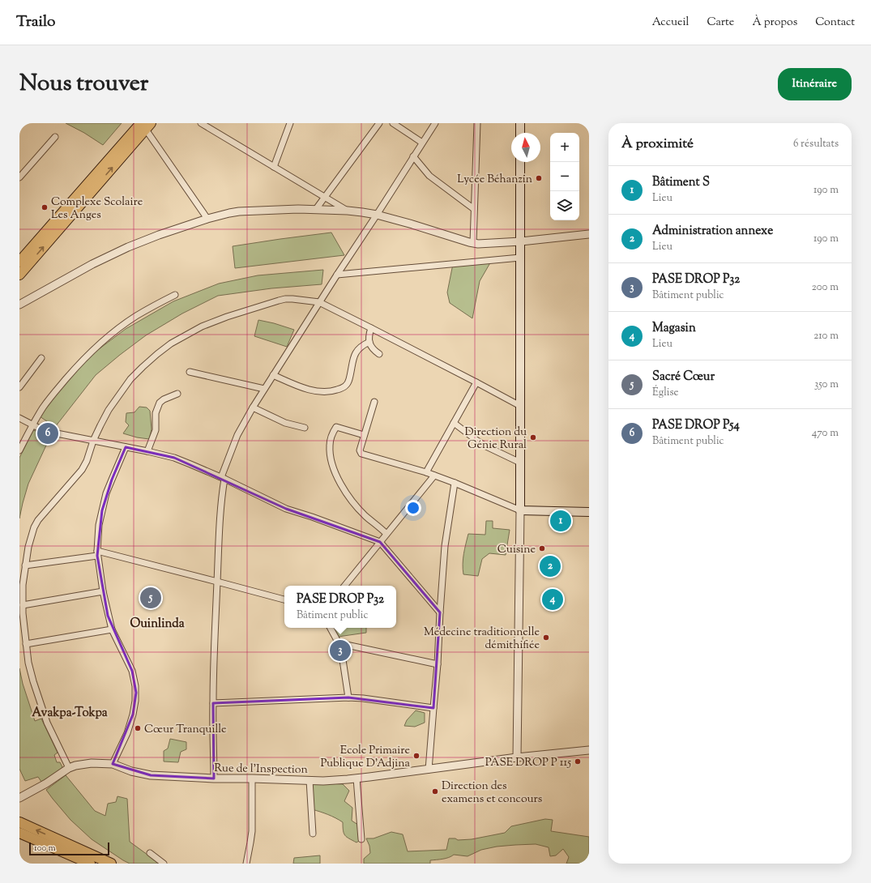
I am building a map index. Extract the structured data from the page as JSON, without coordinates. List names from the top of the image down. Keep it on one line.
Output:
{"streets":{"street":["Rue de l'Inspection"]},"districts":["Ouinlinda","Avakpa-Tokpa"],"places":["Lycée Béhanzin","Complexe Scolaire Les Anges","Direction du Génie Rural","Cuisine","Médecine traditionnelle démithifiée","Cœur Tranquille","Ecole Primaire Publique D'Adjina","PASE DROP P 115","Direction des examens et concours"],"scale_bar":"100 m","north":"top","page":{"header":"Trailo","nav":["Accueil","Carte","À propos","Contact"],"title":"Nous trouver","buttons":"Itinéraire","heading":["À proximité","6 résultats"],"map_buttons":["+","−"],"list":[{"mark":"1","name":"Bâtiment S","note":"Lieu","value":"190 m"},{"mark":"2","name":"Administration annexe","note":"Lieu","value":"190 m"},{"mark":"3","name":"PASE DROP P32","note":"Bâtiment public","value":"200 m"},{"mark":"4","name":"Magasin","note":"Lieu","value":"210 m"},{"mark":"5","name":"Sacré Cœur","note":"Église","value":"350 m"},{"mark":"6","name":"PASE DROP P54","note":"Bâtiment public","value":"470 m"}],"pins":["6","1","2","5","4","3"],"popup":["PASE DROP P32","Bâtiment public"],"scale":"100 m"}}
